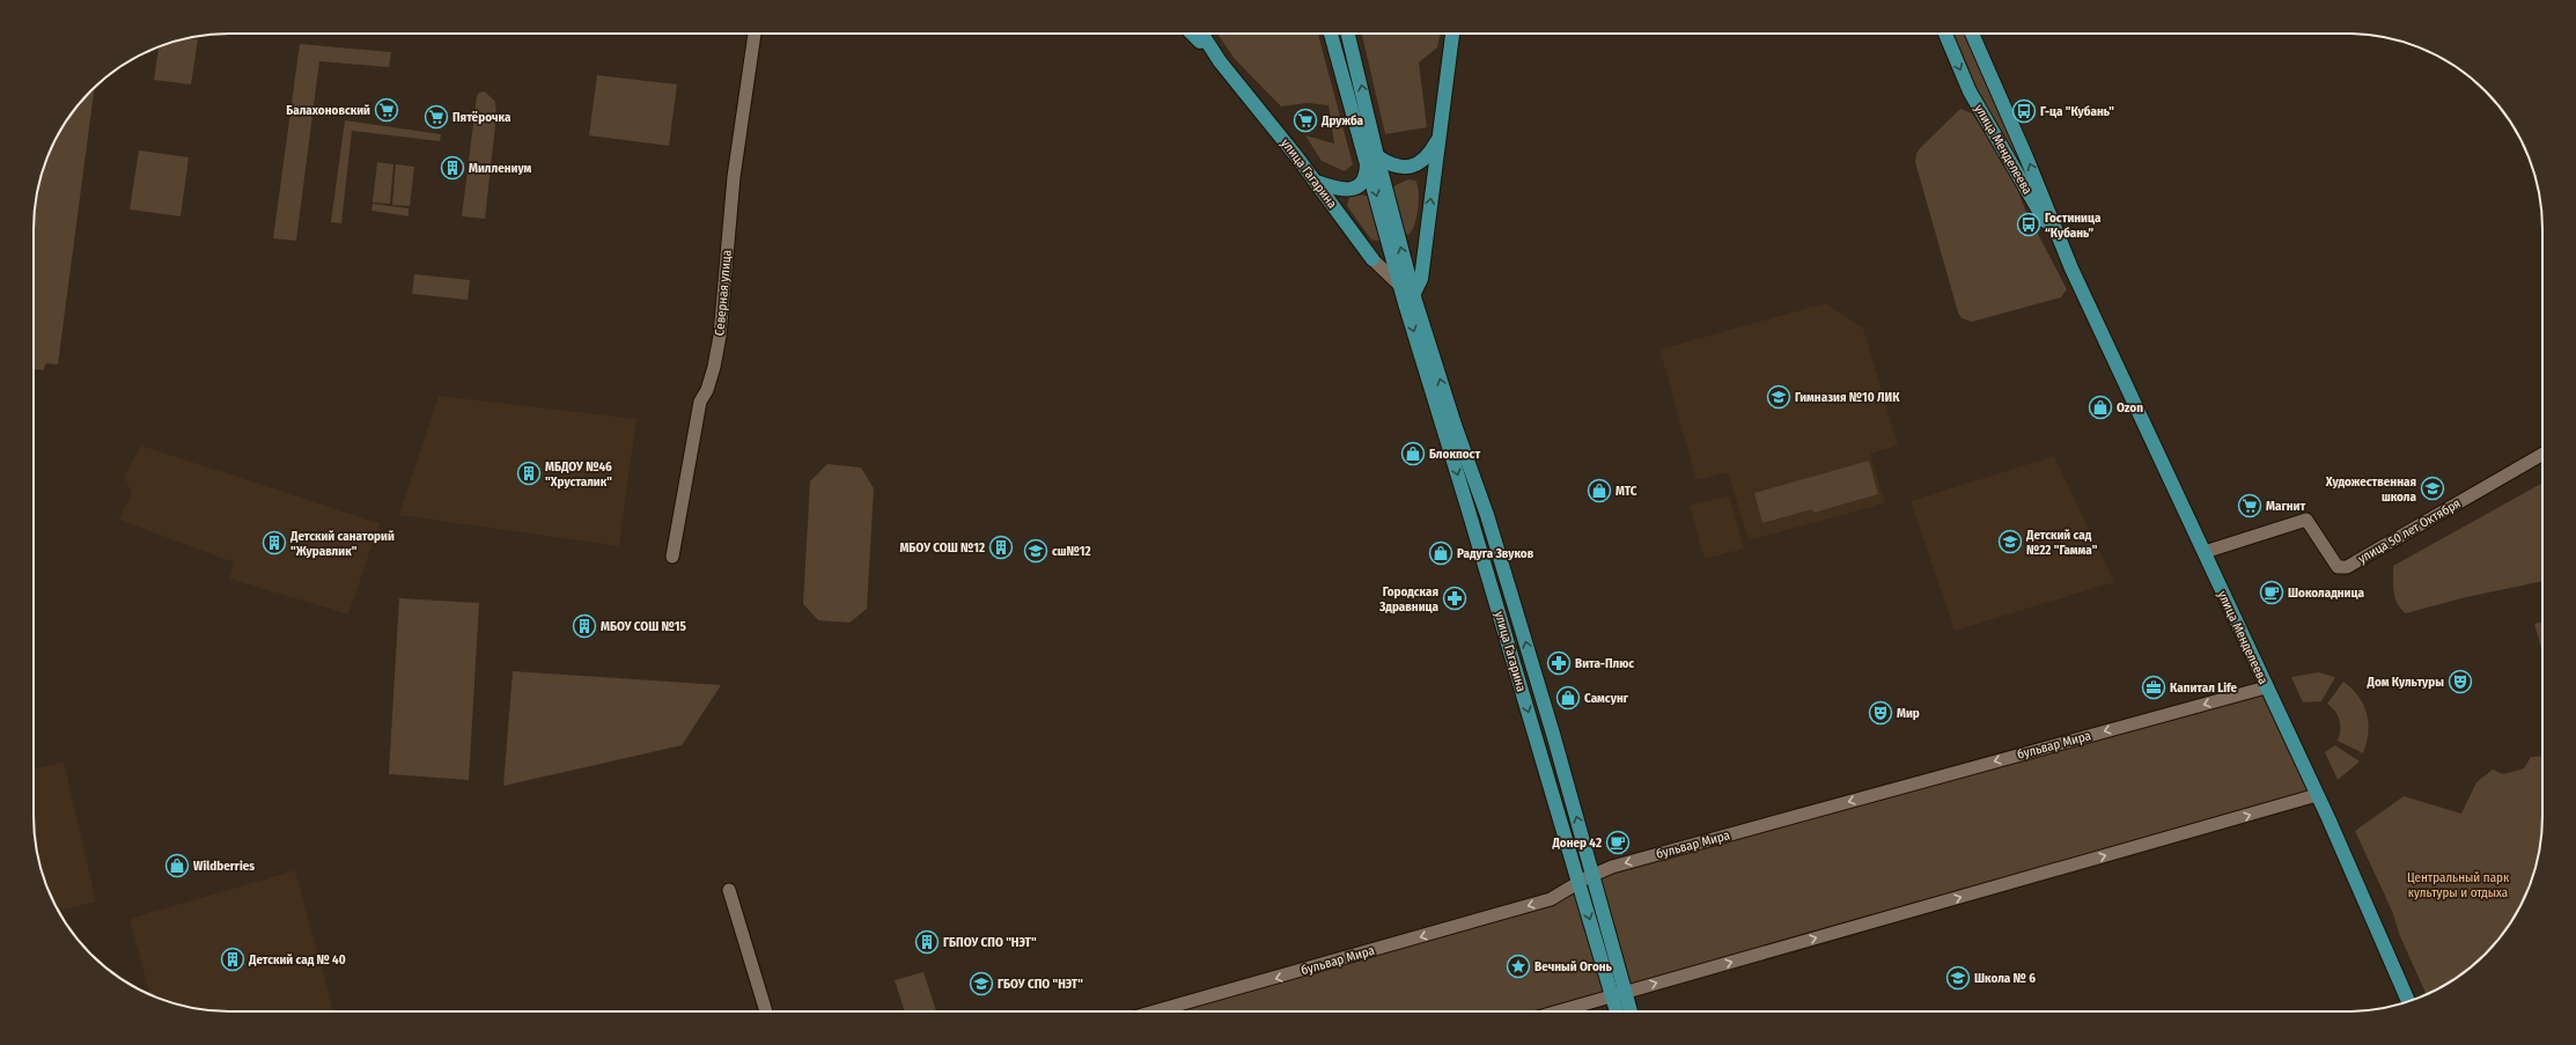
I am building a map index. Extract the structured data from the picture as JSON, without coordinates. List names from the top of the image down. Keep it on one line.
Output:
{"streets":{"main road":["улица Менделеева","улица Гагарина"],"street":["Северная улица","улица 50 лет Октября","бульвар Мира"]},"crossings":[["улица Менделеева","улица 50 лет Октября"],["улица Менделеева","бульвар Мира"],["улица Гагарина","бульвар Мира"]],"one_way":["бульвар Мира"],"parks":["Центральный парк культуры и отдыха"],"places":{"supermarket":["Балахоновский","Пятёрочка","Дружба","Магнит"],"bus stop":["Г-ца \"Кубань\"","Гостиница “Кубань”"],"building":["Миллениум","МБДОУ №46 \"Хрусталик\"","Детский санаторий \"Журавлик\"","МБОУ СОШ №12","МБОУ СОШ №15","ГБПОУ СПО \"НЭТ\"","Детский сад № 40"],"school or university":["Гимназия №10 ЛИК","Художественная школа","Детский сад №22 \"Гамма\"","сш№12","Школа № 6","ГБОУ СПО \"НЭТ\""],"shop":["Ozon","Блокпост","МТС","Радуга Звуков","Самсунг","Wildberries"],"cafe":["Шоколадница","Донер 42"],"pharmacy":["Городская Здравница","Вита-Плюс"],"theatre":["Дом Культуры","Мир"],"office":["Капитал Life"],"place":["Вечный Огонь"]}}
